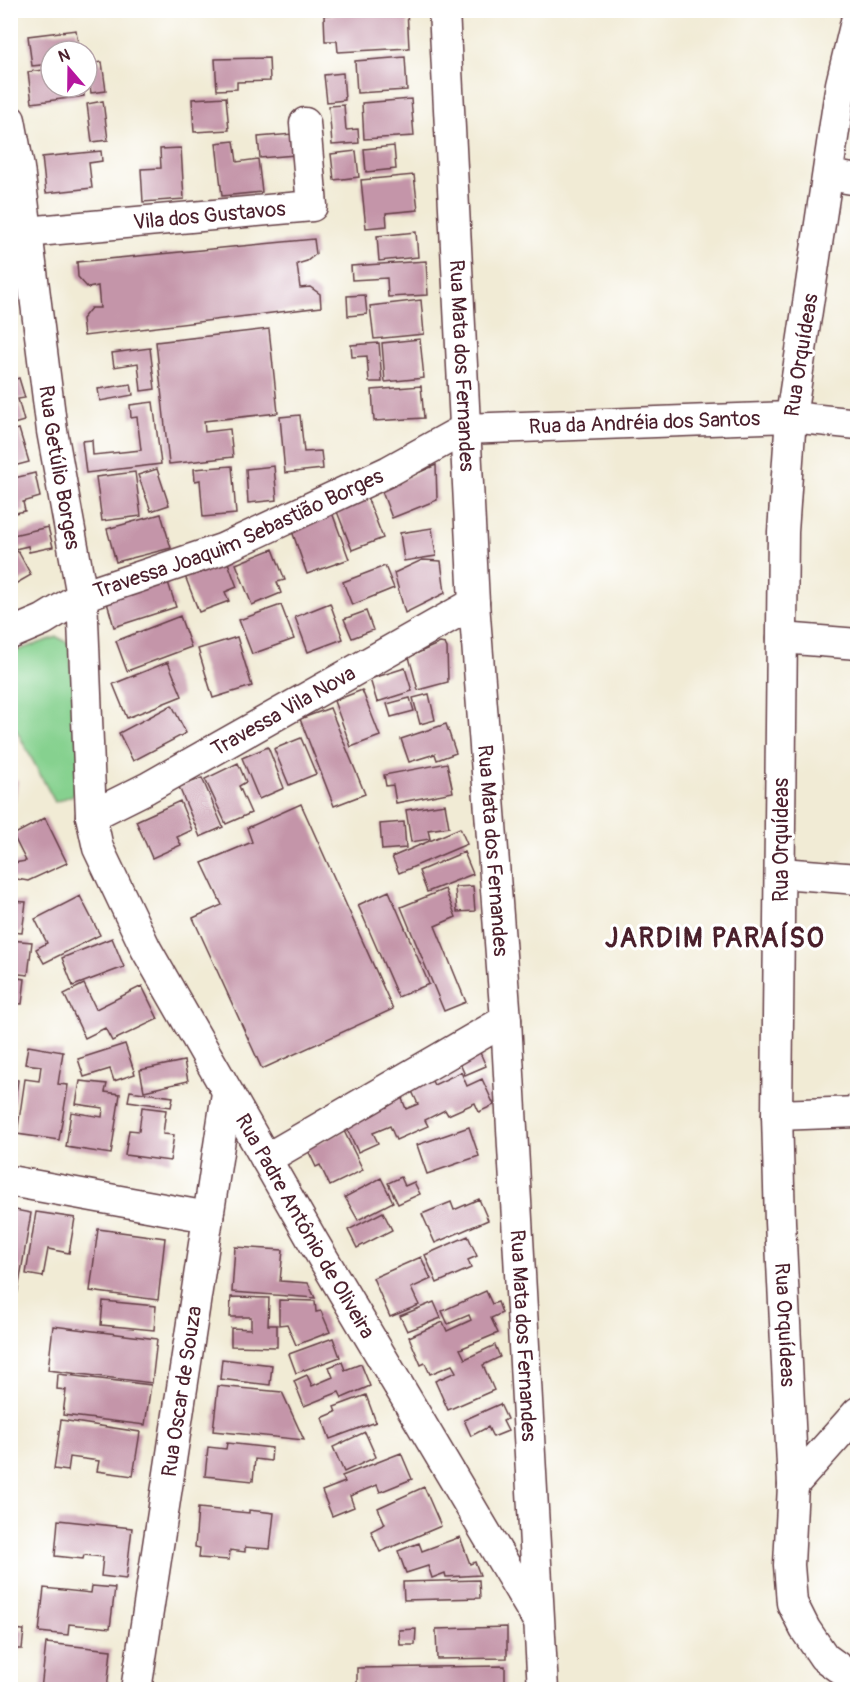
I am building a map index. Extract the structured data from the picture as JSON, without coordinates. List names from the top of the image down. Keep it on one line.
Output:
{"streets":{"street":["Vila dos Gustavos","Rua Orquídeas","Rua Mata dos Fernandes","Rua da Andréia dos Santos","Rua Getúlio Borges","Travessa Joaquim Sebastião Borges","Travessa Vila Nova","Rua Padre Antônio de Oliveira","Rua Oscar de Souza"]},"crossings":[["Vila dos Gustavos","Rua Getúlio Borges"],["Rua Orquídeas","Rua da Andréia dos Santos"],["Rua Mata dos Fernandes","Rua da Andréia dos Santos"],["Rua Mata dos Fernandes","Travessa Joaquim Sebastião Borges"],["Rua Mata dos Fernandes","Travessa Vila Nova"],["Rua Mata dos Fernandes","Rua Padre Antônio de Oliveira"],["Rua da Andréia dos Santos","Travessa Joaquim Sebastião Borges"],["Rua Getúlio Borges","Travessa Joaquim Sebastião Borges"],["Rua Getúlio Borges","Travessa Vila Nova"],["Rua Getúlio Borges","Rua Padre Antônio de Oliveira"],["Travessa Vila Nova","Rua Padre Antônio de Oliveira"],["Rua Padre Antônio de Oliveira","Rua Oscar de Souza"]],"districts":["JARDIM PARAÍSO"],"north":"top"}
